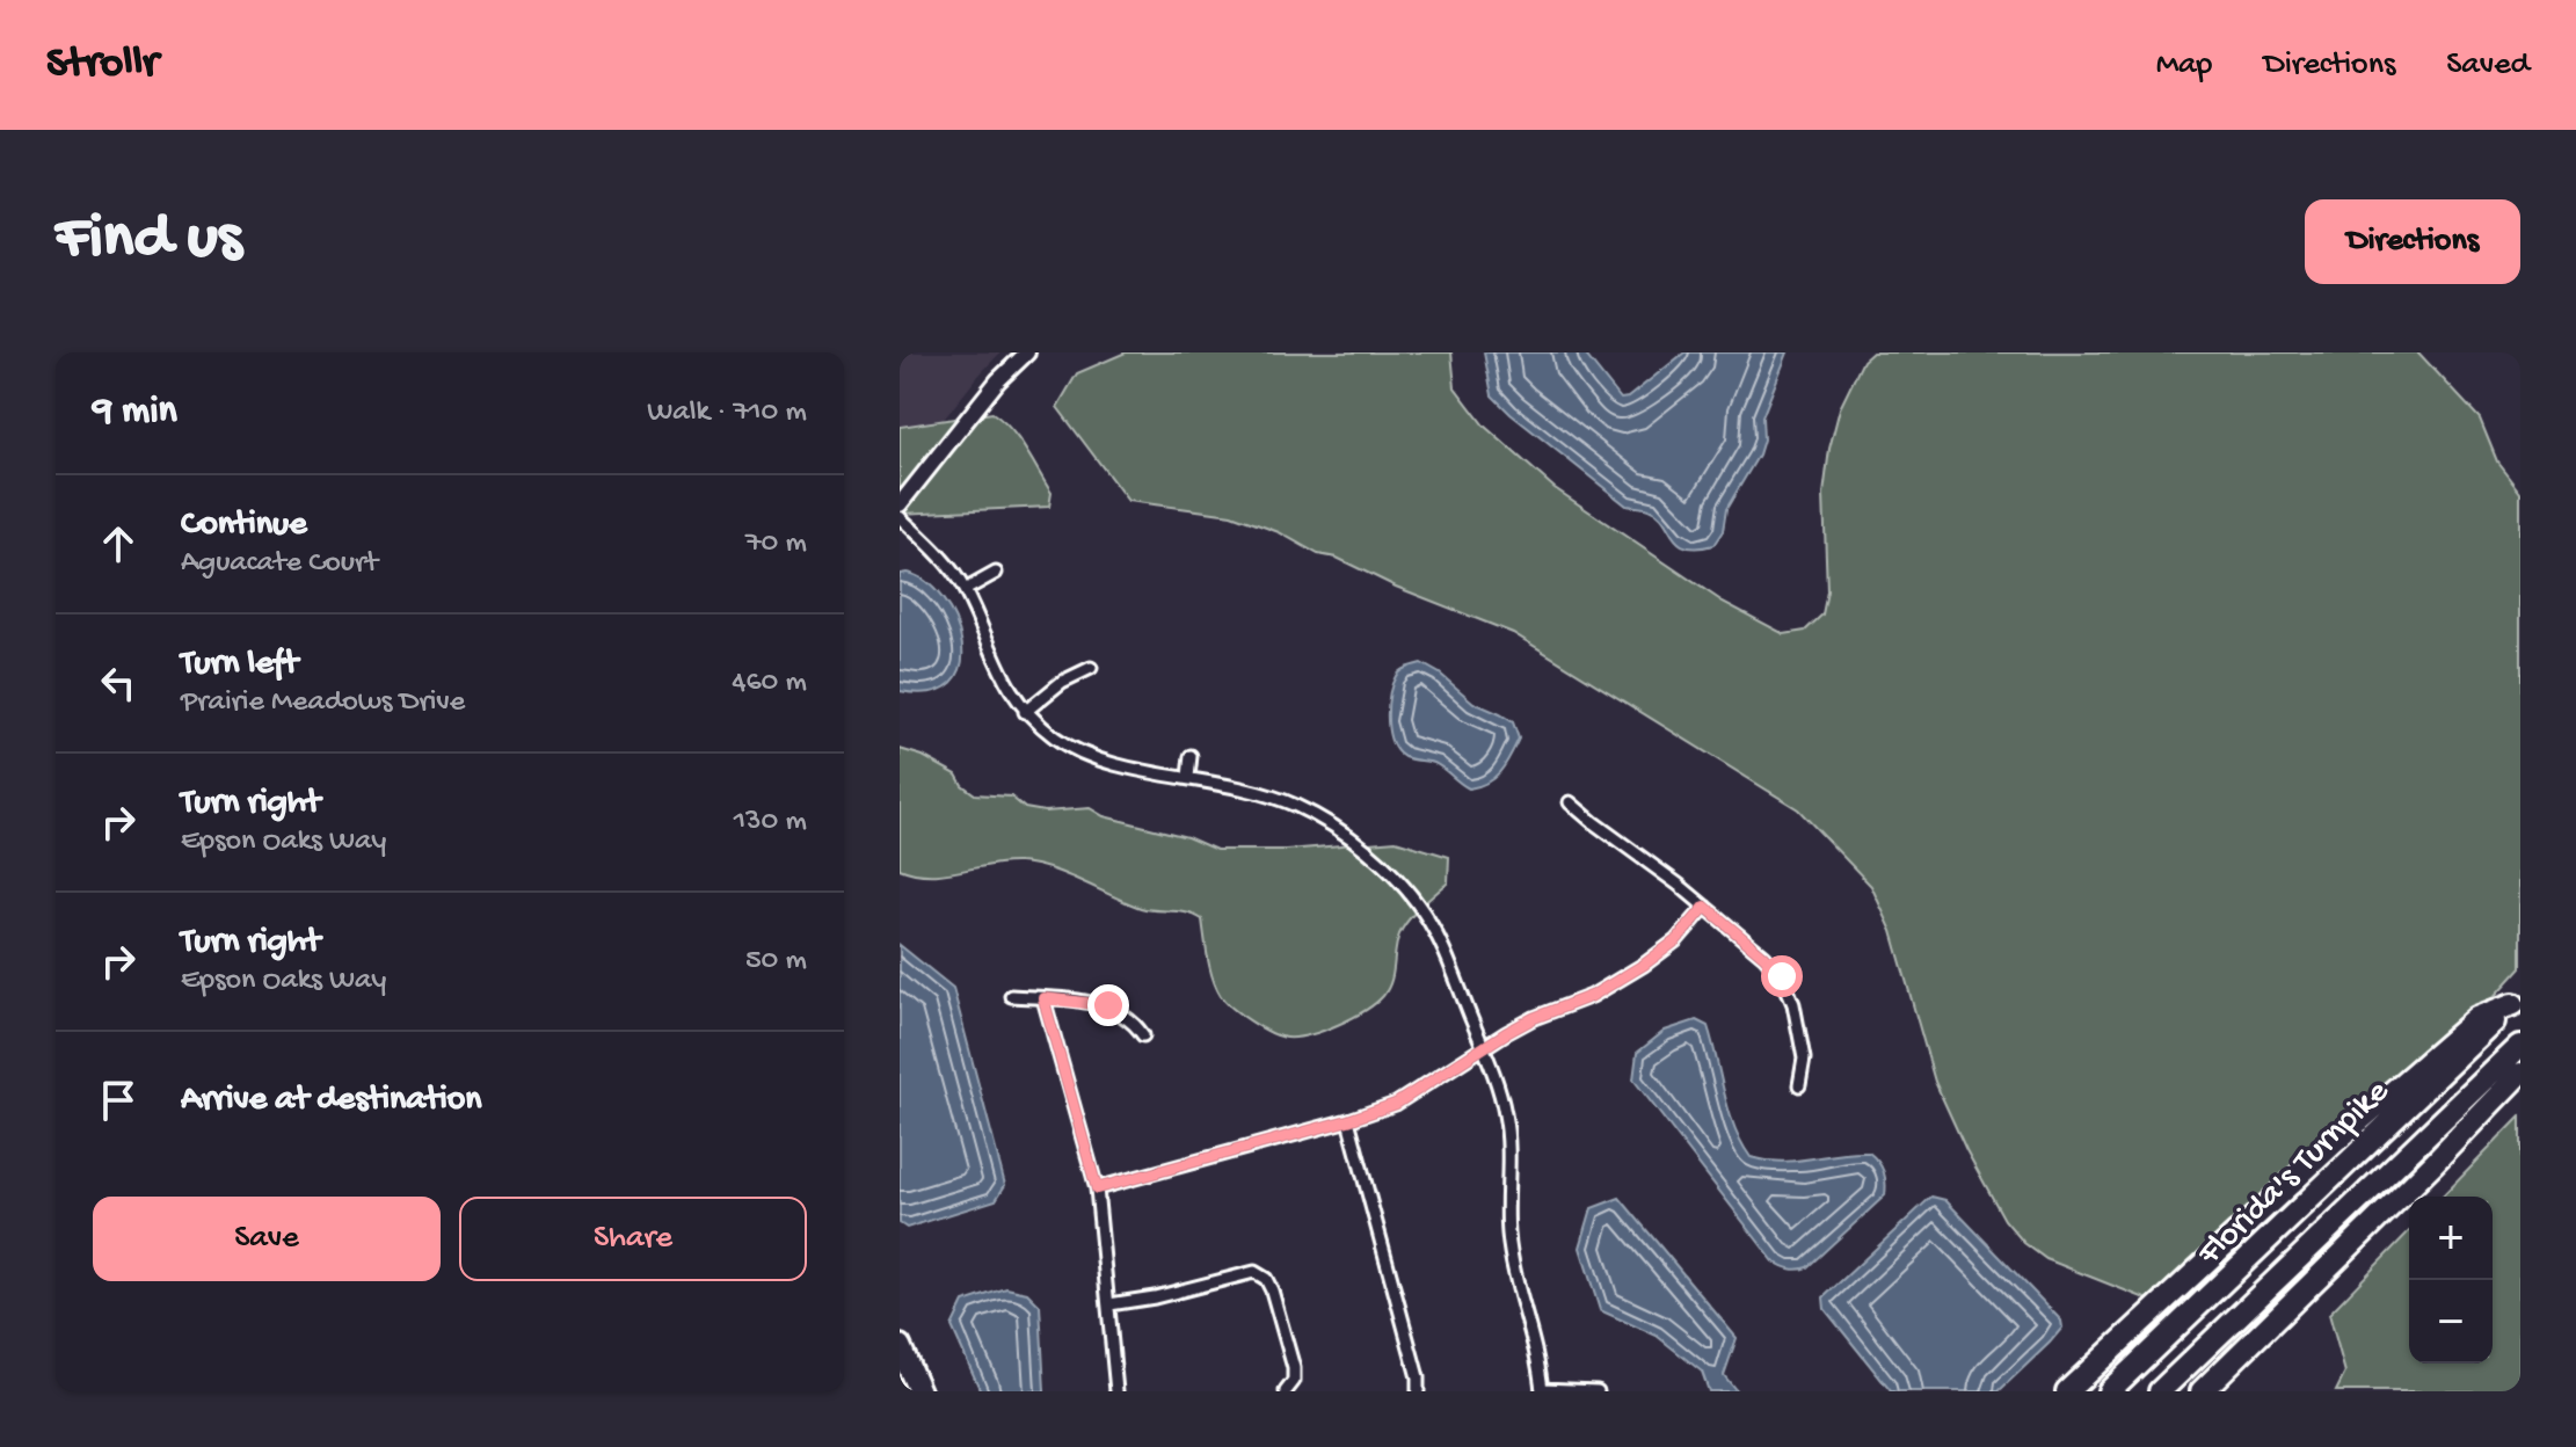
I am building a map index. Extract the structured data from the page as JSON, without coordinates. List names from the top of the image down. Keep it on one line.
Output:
{"streets":{"highway":["Florida's Turnpike"]},"page":{"header":"Strollr","nav":["Map","Directions","Saved"],"buttons":["Directions",["Save","Share"]],"title":"Find us","heading":["9 min","Walk · 710 m"],"list":[["Continue","Aguacate Court","70 m"],["Turn left","Prairie Meadows Drive","460 m"],["Turn right","Epson Oaks Way","130 m"],["Turn right","Epson Oaks Way","50 m"],"Arrive at destination"],"map_buttons":["+","−"]}}
